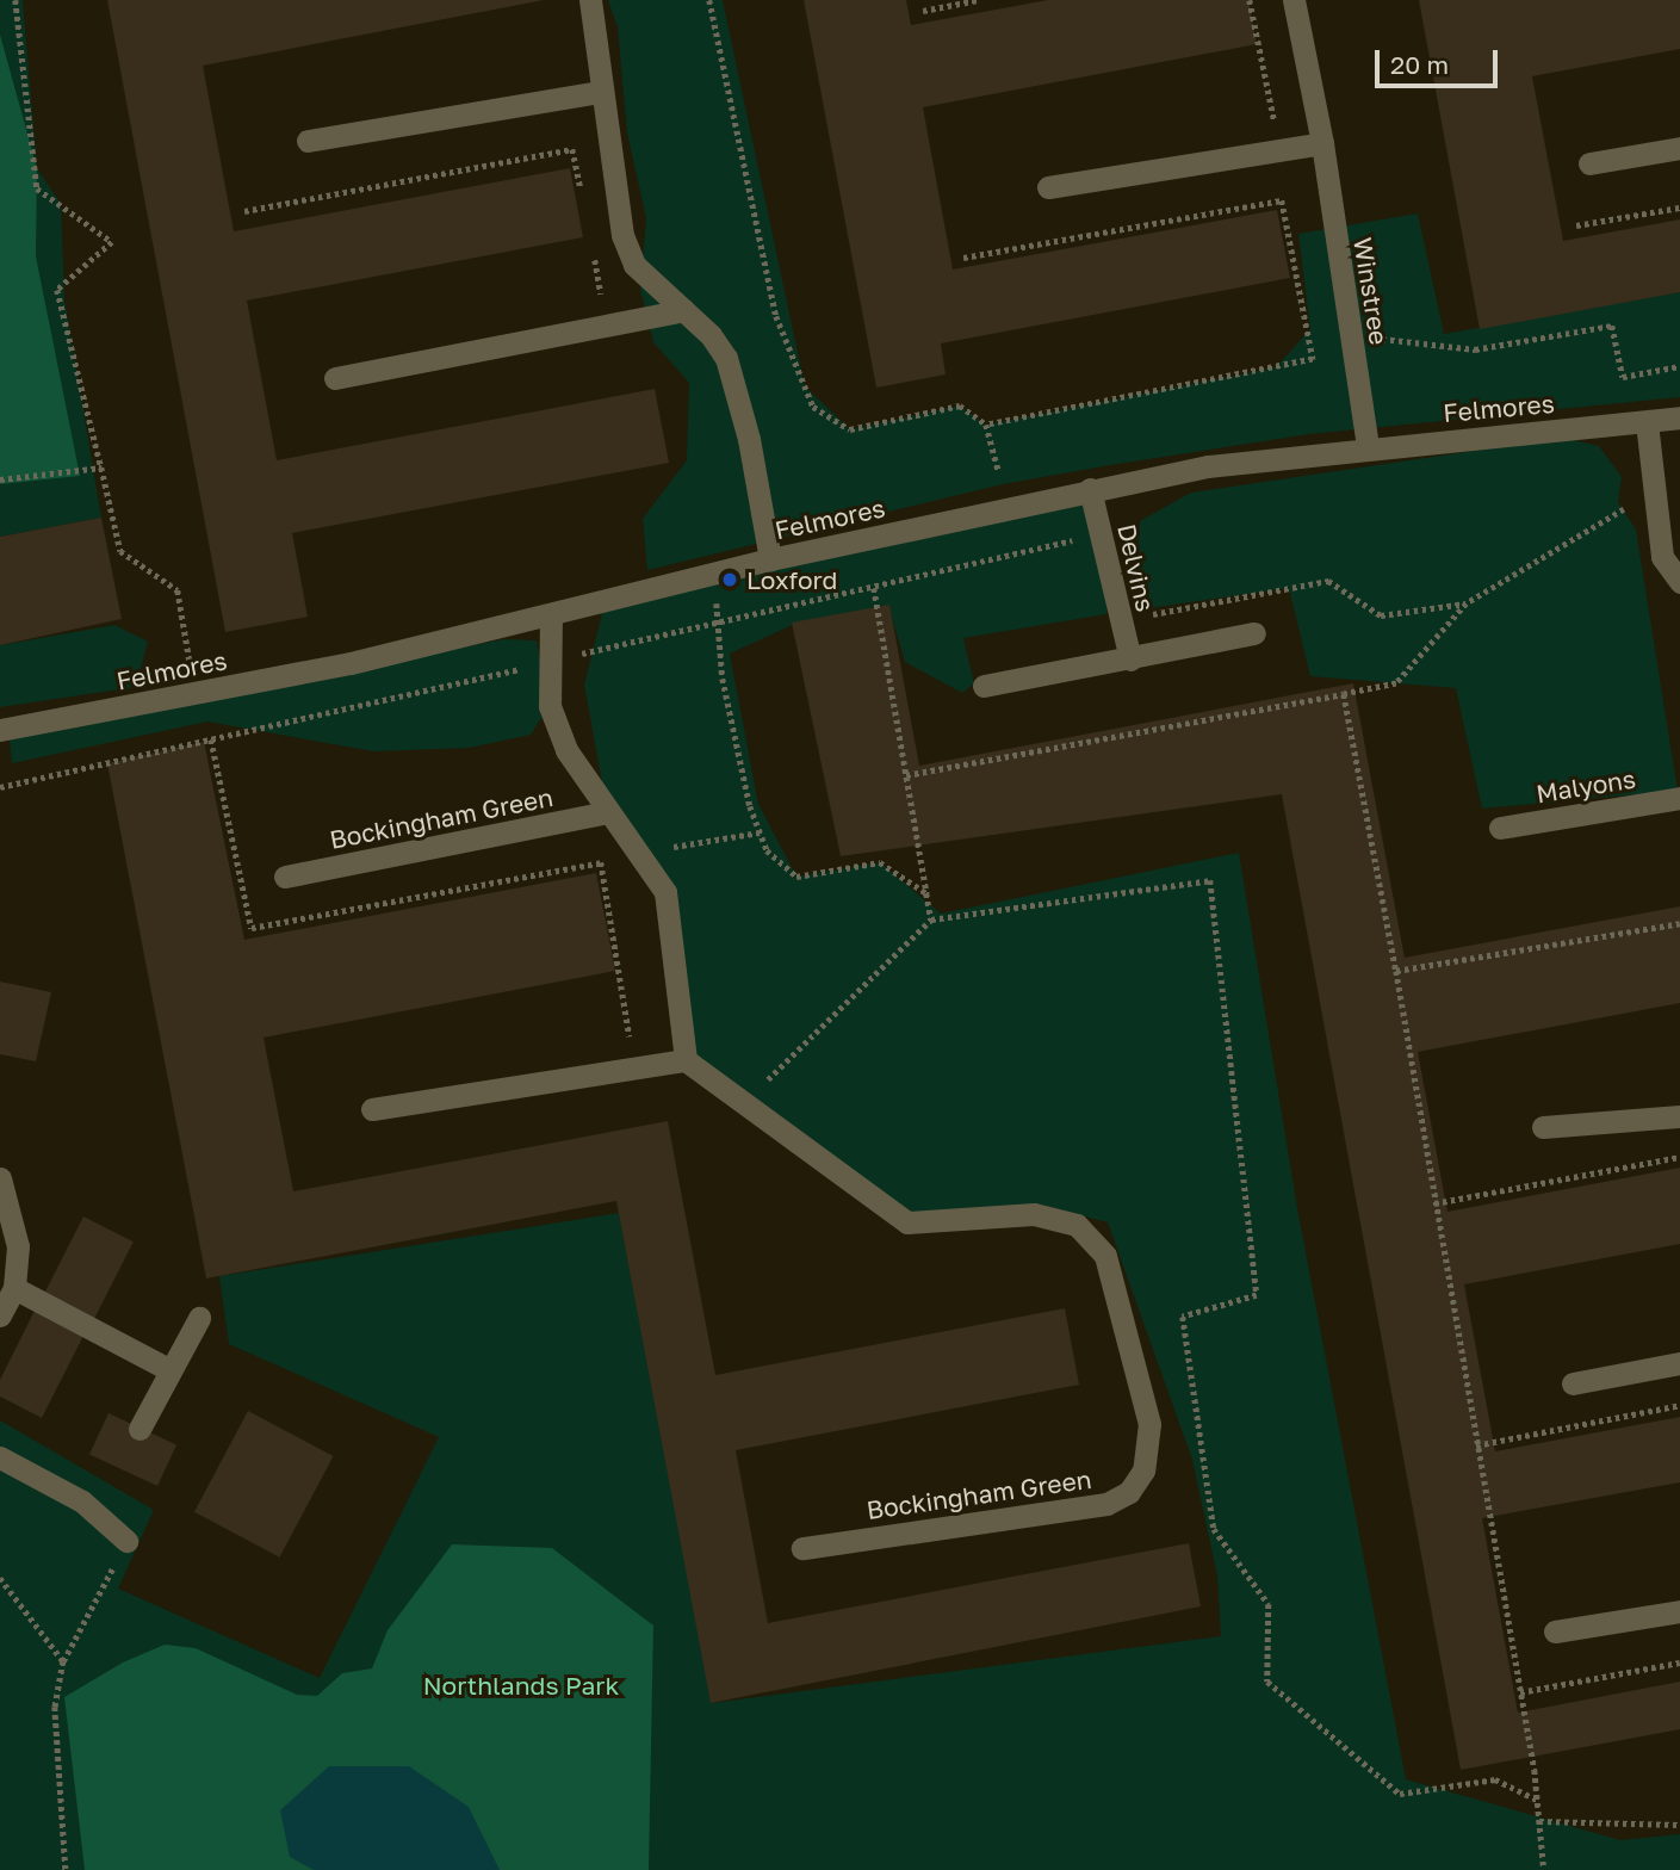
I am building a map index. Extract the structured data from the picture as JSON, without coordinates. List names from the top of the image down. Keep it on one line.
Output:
{"streets":{"street":["Winstree","Felmores","Delvins","Malyons","Bockingham Green"]},"crossings":[["Winstree","Felmores"],["Felmores","Delvins"],["Felmores","Bockingham Green"]],"parks":["Northlands Park"],"places":["Loxford"],"scale_bar":"20 m"}
